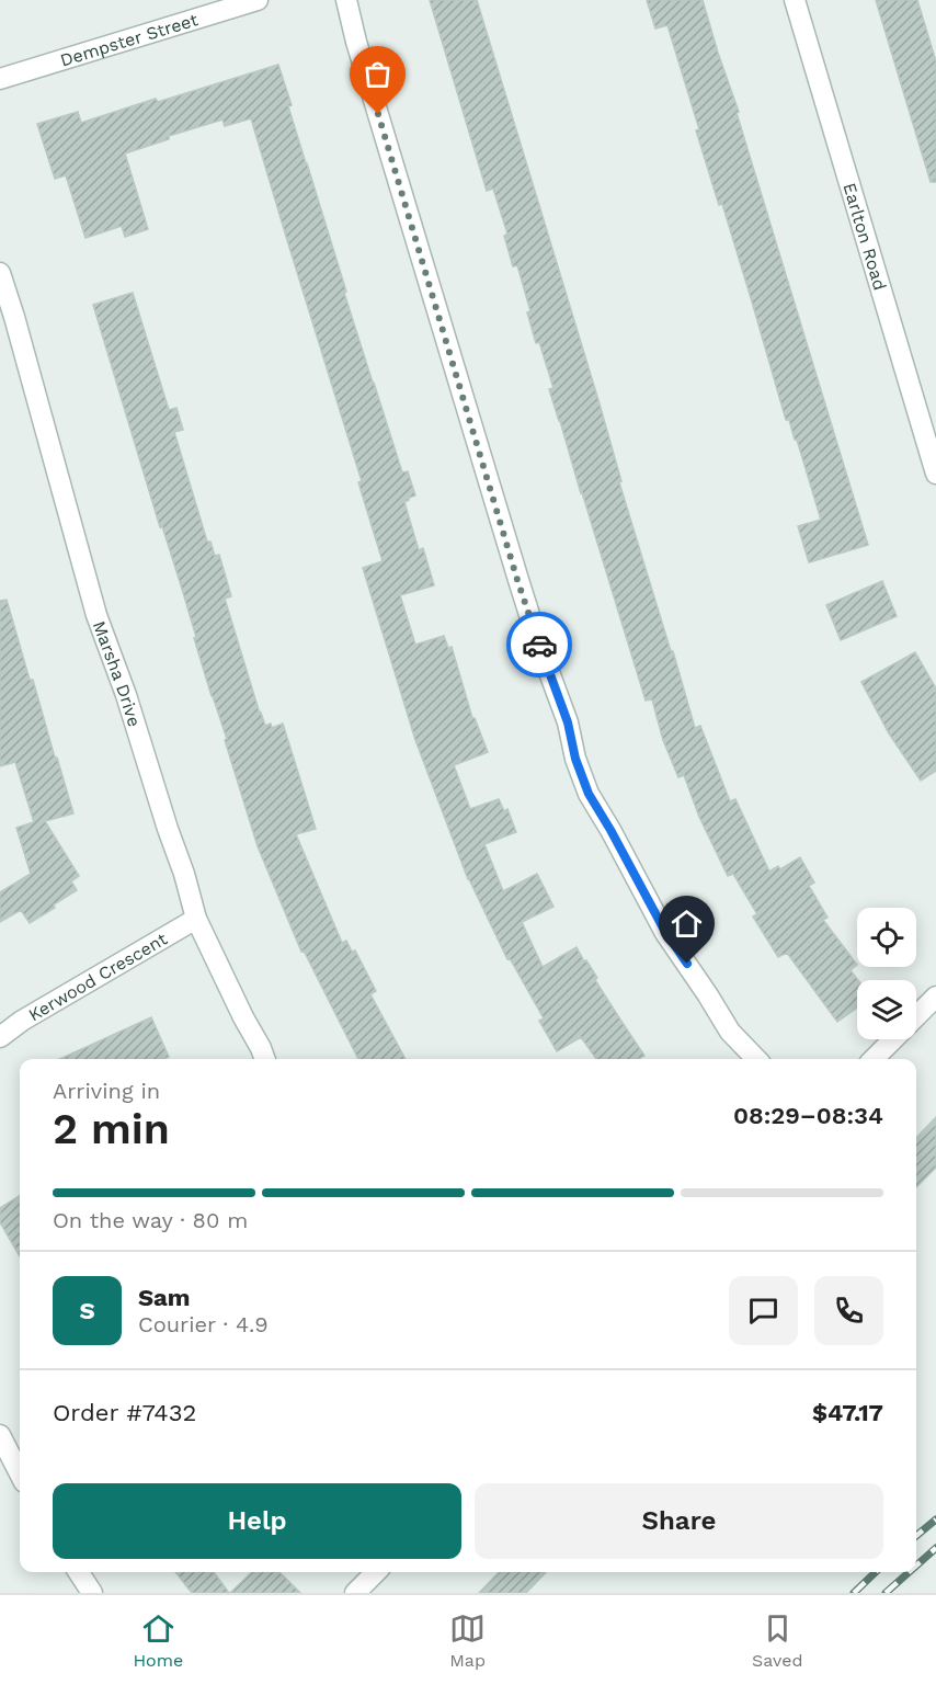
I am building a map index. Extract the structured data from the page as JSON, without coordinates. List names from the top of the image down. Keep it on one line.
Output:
{"streets":{"street":["Dempster Street","Earlton Road","Marsha Drive","Kerwood Crescent"]},"crossings":[["Marsha Drive","Kerwood Crescent"]],"page":{"heading":["2 min","Arriving in","08:29–08:34"],"panel":["Sam","Courier · 4.9","Order #7432","$47.17"],"bar":"On the way · 80 m","round":"S","buttons":["Help","Share"],"tabs":["Home","Map","Saved"]}}
